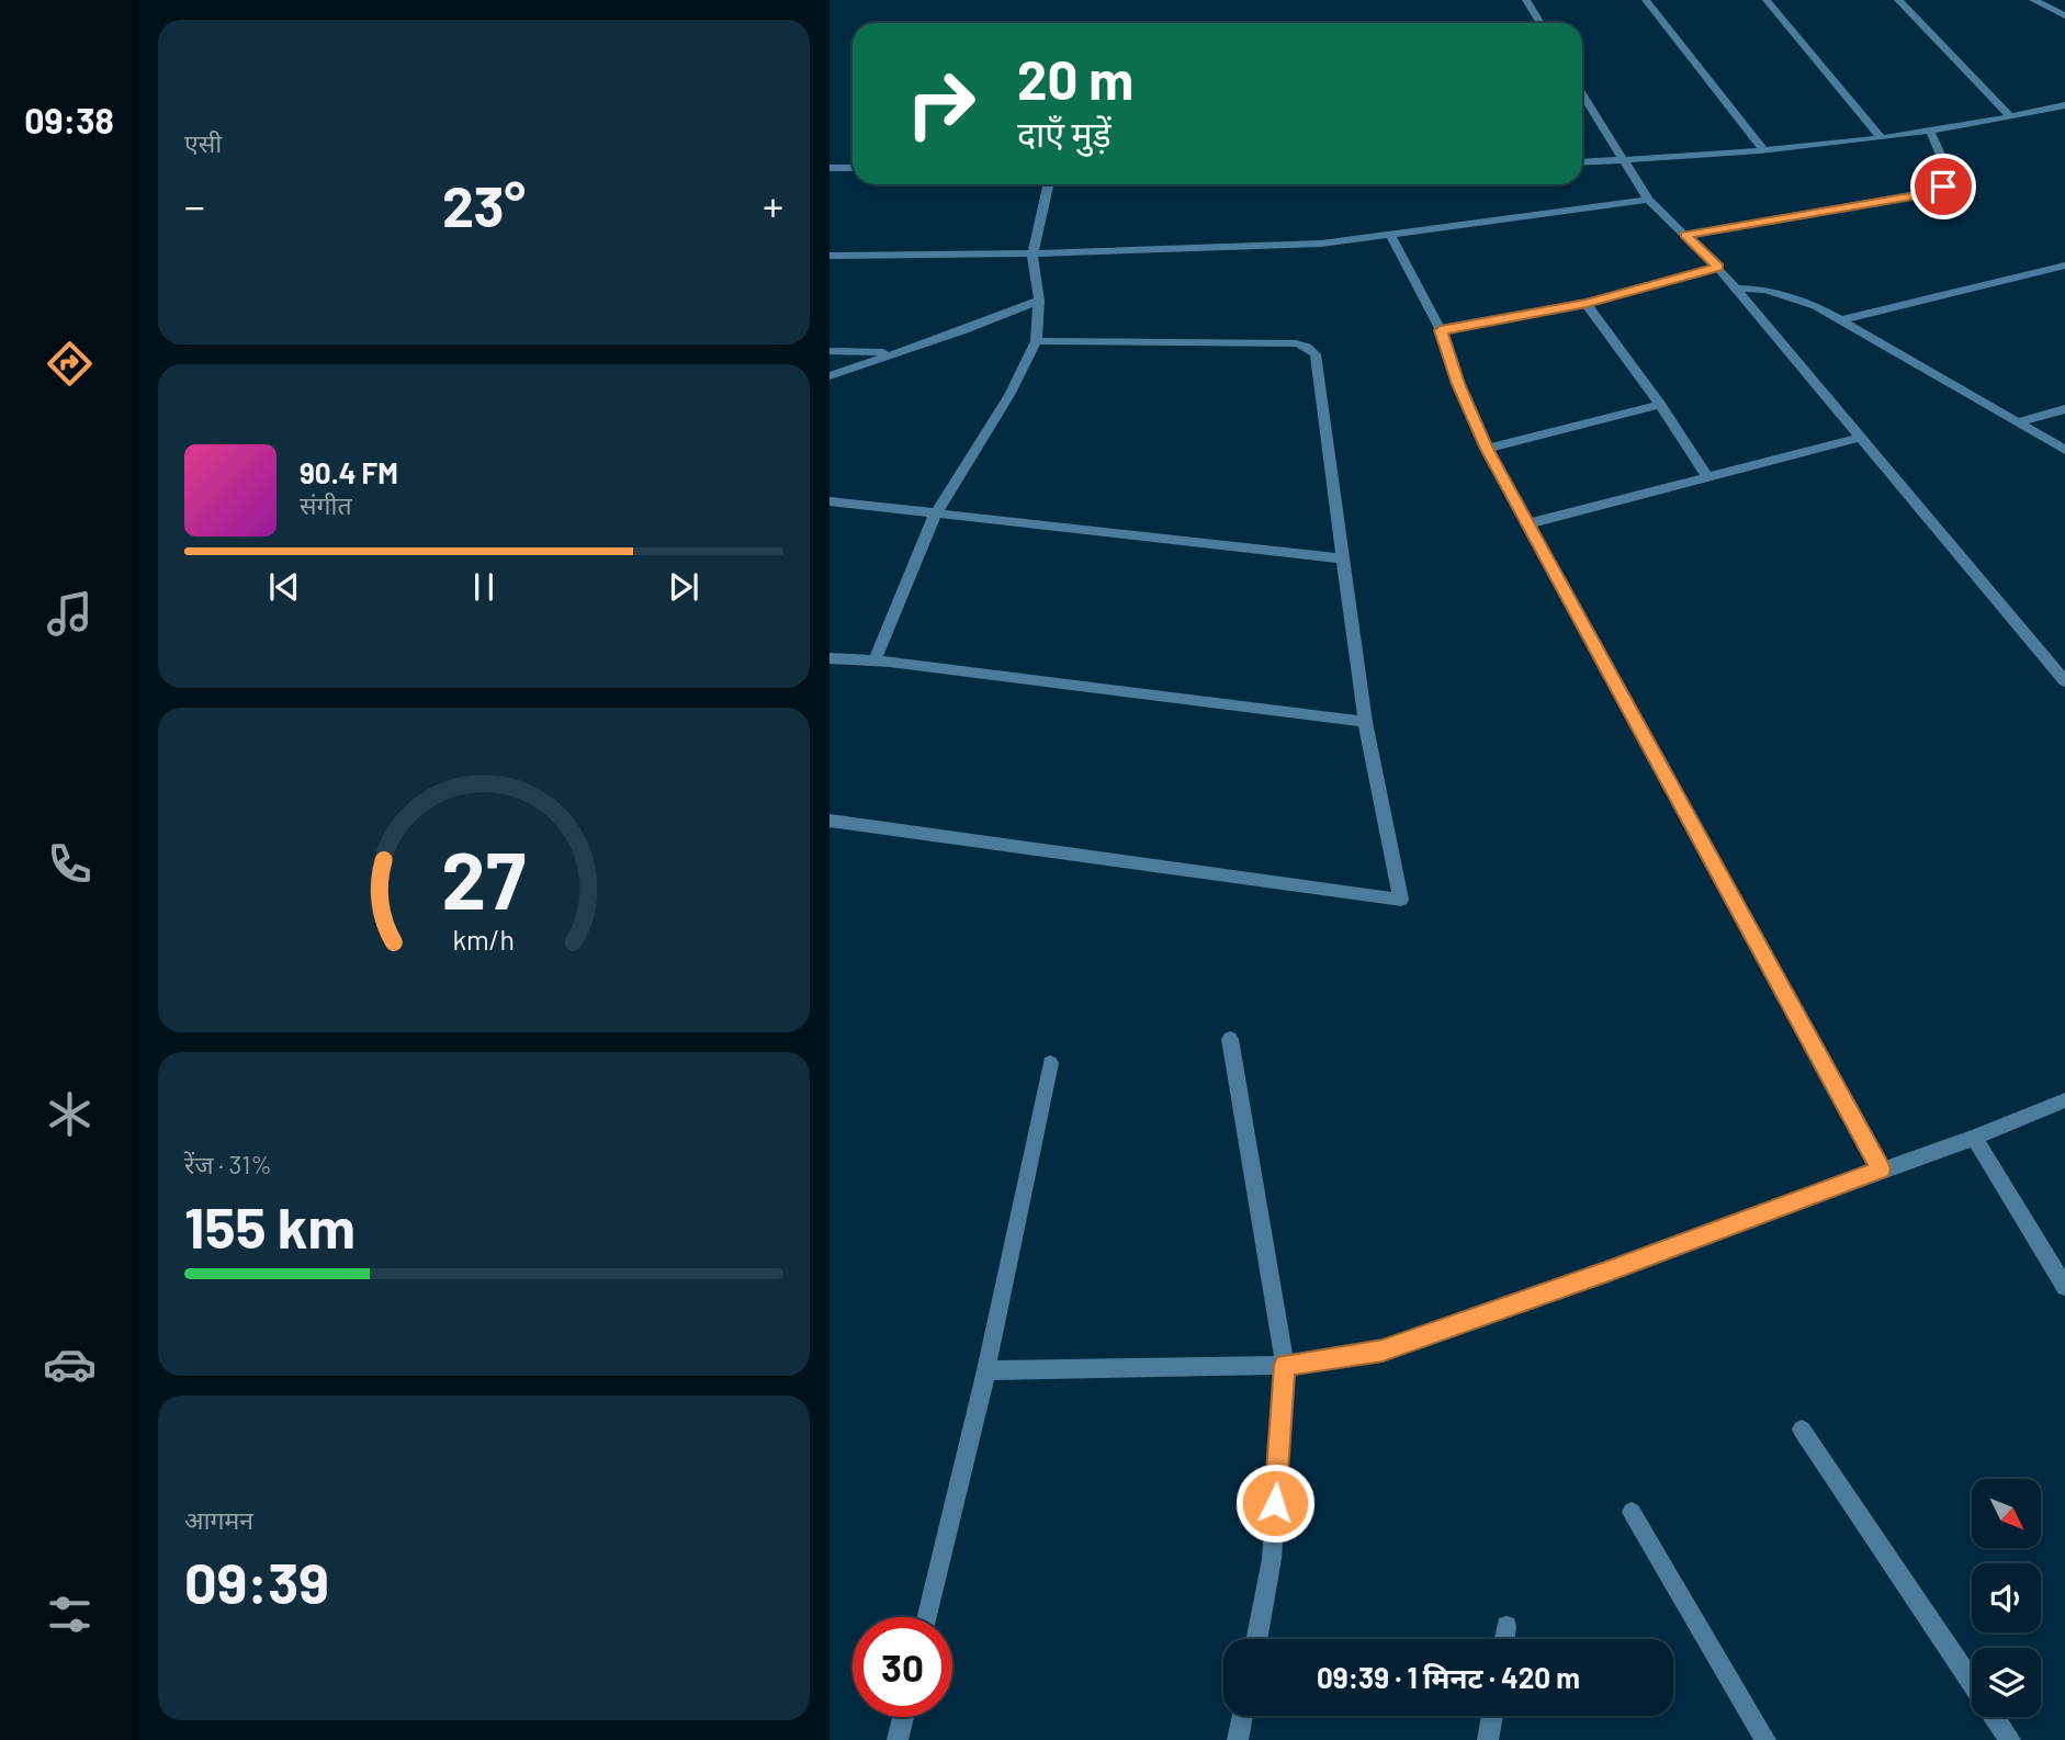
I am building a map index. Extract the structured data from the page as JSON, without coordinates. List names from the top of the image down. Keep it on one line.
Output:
{"north":"bottom right","page":{"tabs":"09:38","tile":["एसी",["रेंज · 31%","155 km"],["आगमन","09:39"]],"turn":["20 m","दाएँ मुड़ें"],"heat":["−","23°","+"],"song":["90.4 FM","संगीत"],"limit":"30","trip":"09:39 · 1 मिनट · 420 m","gauge":["27","km/h"]}}
